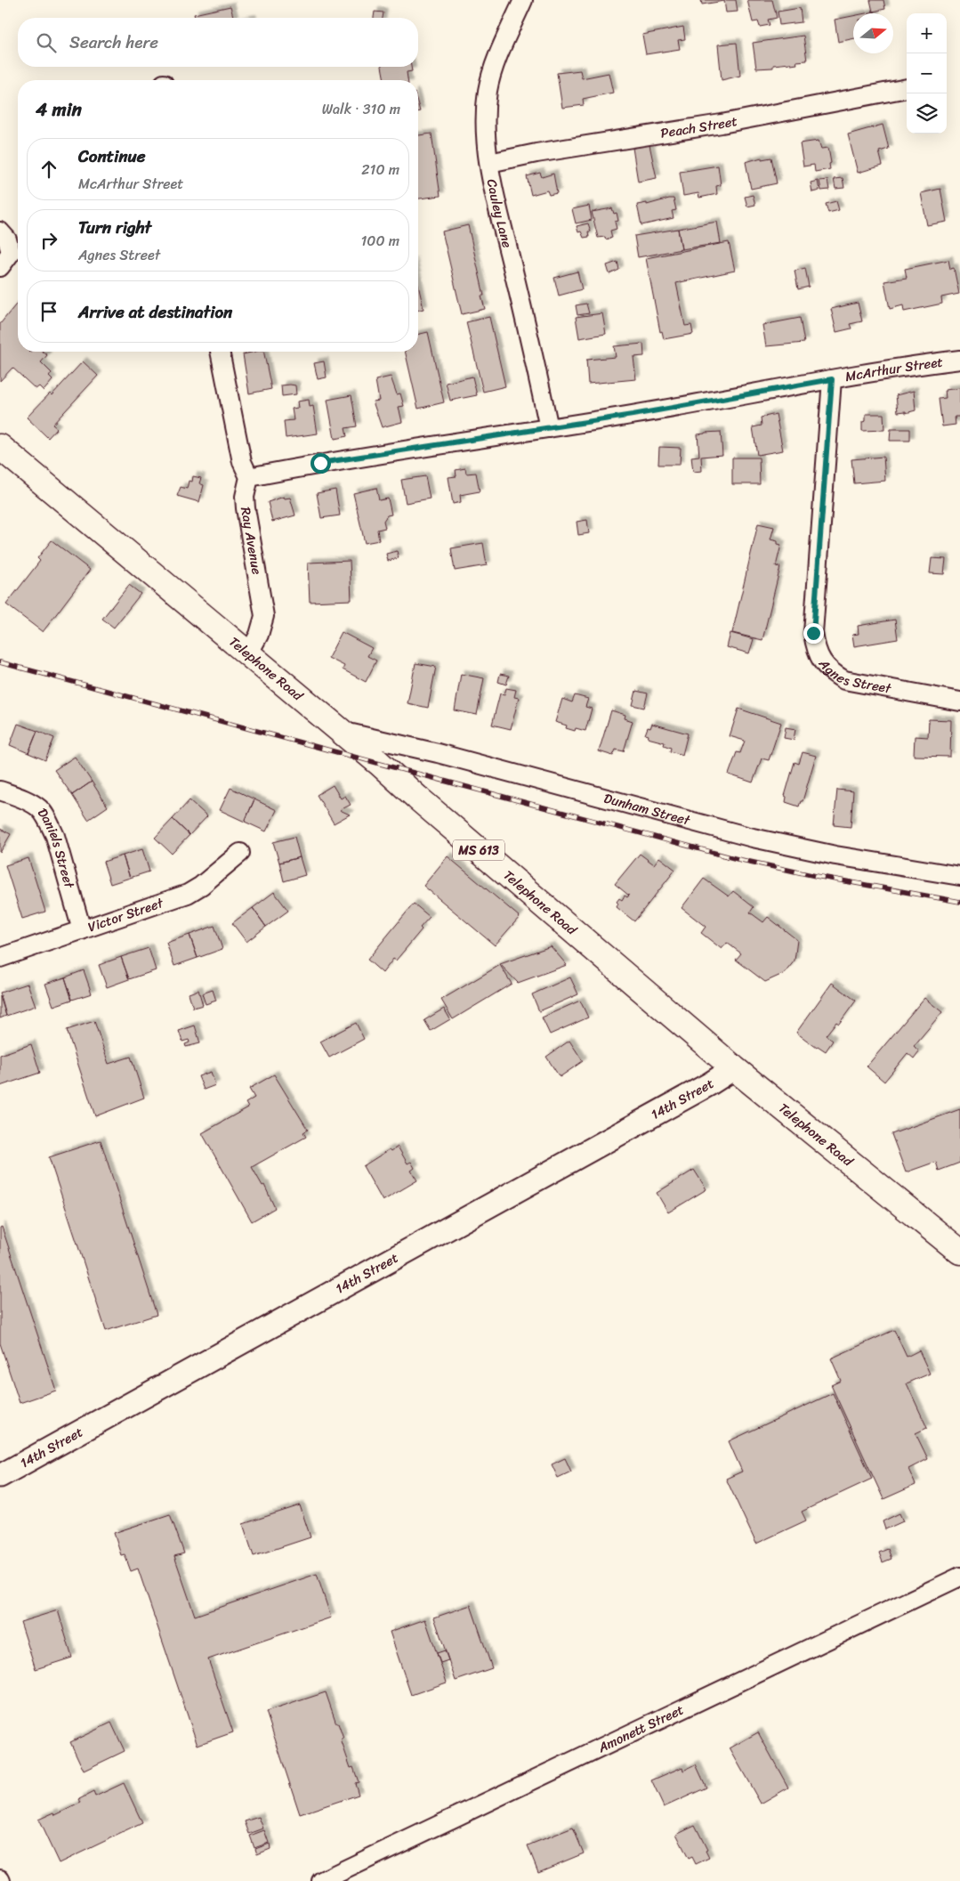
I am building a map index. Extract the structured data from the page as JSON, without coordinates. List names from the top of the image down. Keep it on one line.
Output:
{"streets":{"main road":["Telephone Road","MS 613"],"street":["Peach Street","Cauley Lane","McArthur Street","Ray Avenue","Agnes Street","Dunham Street","Daniels Street","Victor Street","14th Street","Amonett Street"]},"crossings":[["Peach Street","Cauley Lane"],["Cauley Lane","McArthur Street"],["McArthur Street","Ray Avenue"],["McArthur Street","Agnes Street"],["Ray Avenue","Telephone Road"],["Telephone Road","Dunham Street"],["Telephone Road","14th Street"],["Daniels Street","Victor Street"]],"north":"right","page":{"map_buttons":["+","−"],"search":"Search here","heading":["4 min","Walk · 310 m"],"list":[["Continue","McArthur Street","210 m"],["Turn right","Agnes Street","100 m"],"Arrive at destination"]}}
